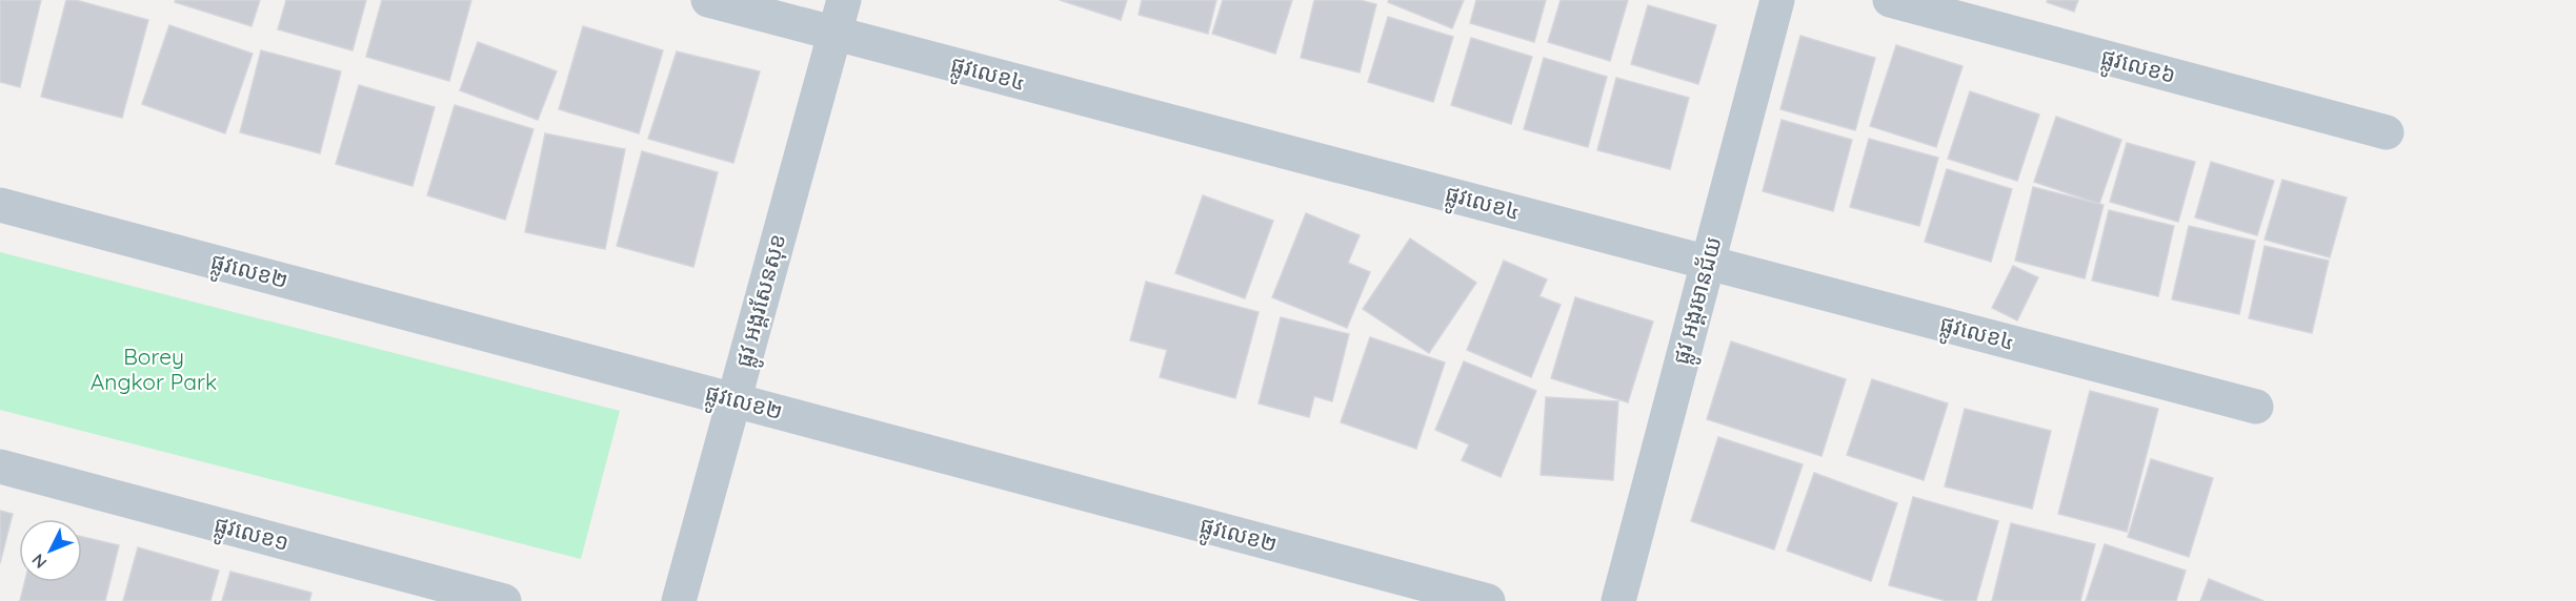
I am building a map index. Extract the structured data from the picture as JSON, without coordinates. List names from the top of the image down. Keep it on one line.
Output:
{"streets":{"street":["ផ្លូវលេខ៦","ផ្លូវលេខ៤","ផ្លូវលេខ២","ផ្លូវ អង្គរសែនសុខ","ផ្លូវ អង្គរមានជ័យ","ផ្លូវលេខ១"]},"crossings":[["ផ្លូវលេខ៤","ផ្លូវ អង្គរសែនសុខ"],["ផ្លូវលេខ៤","ផ្លូវ អង្គរមានជ័យ"],["ផ្លូវលេខ២","ផ្លូវ អង្គរសែនសុខ"]],"parks":["Borey Angkor Park"],"north":"bottom left"}
